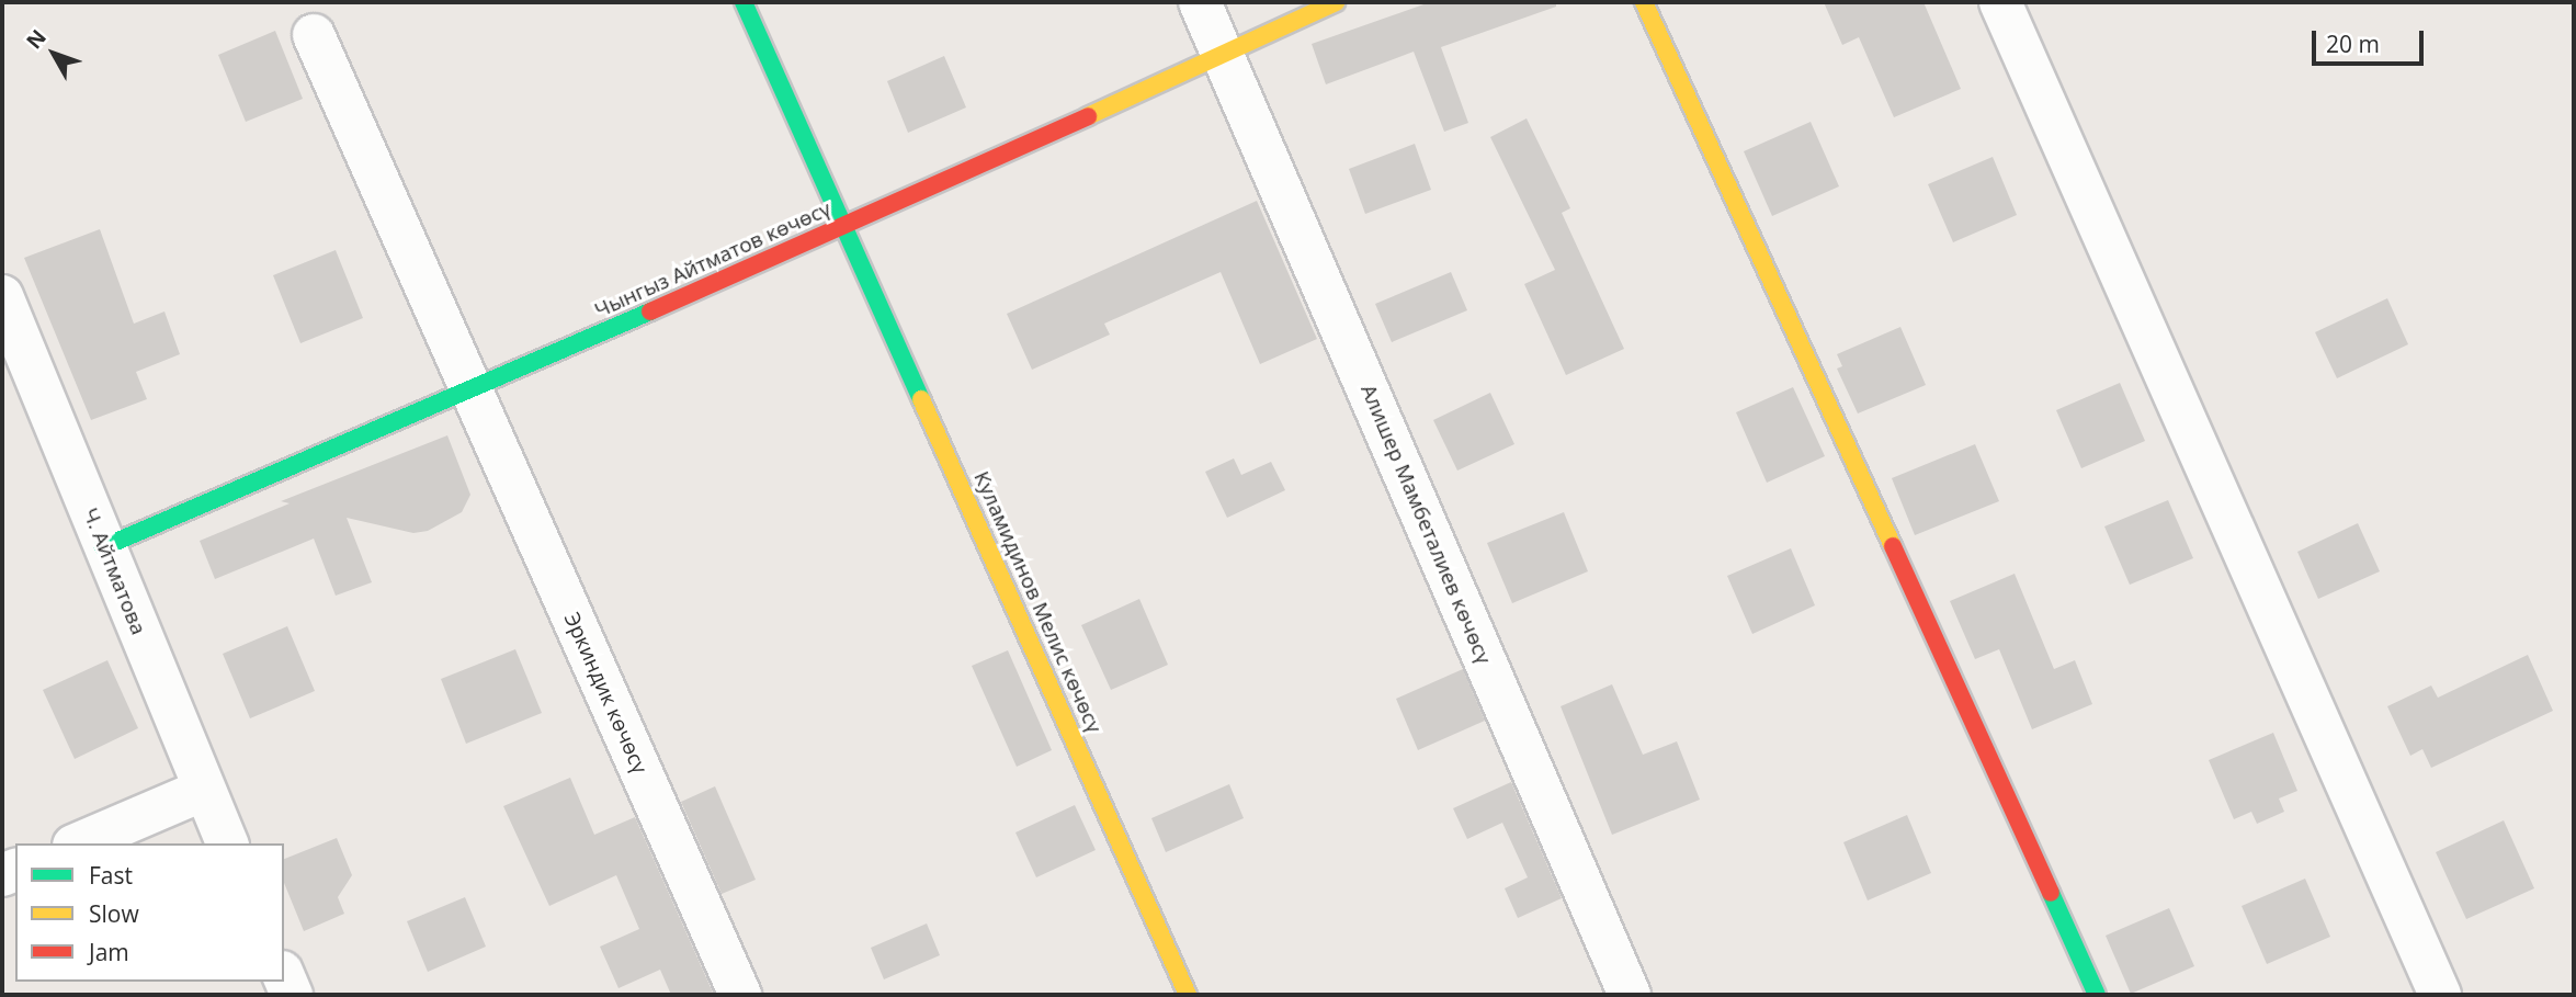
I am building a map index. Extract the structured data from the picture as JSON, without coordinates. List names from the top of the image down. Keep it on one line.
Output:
{"streets":{"street":["Чынгыз Айтматов көчөсү","Алишер Мамбеталиев көчөсү","Ч. Айтматова","Куламидинов Мелис көчөсү","Эркиндик көчөсү"]},"crossings":[["Чынгыз Айтматов көчөсү","Алишер Мамбеталиев көчөсү"],["Чынгыз Айтматов көчөсү","Ч. Айтматова"],["Чынгыз Айтматов көчөсү","Куламидинов Мелис көчөсү"],["Чынгыз Айтматов көчөсү","Эркиндик көчөсү"]],"legend":["Fast","Slow","Jam"],"scale_bar":"20 m","north":"top left"}
